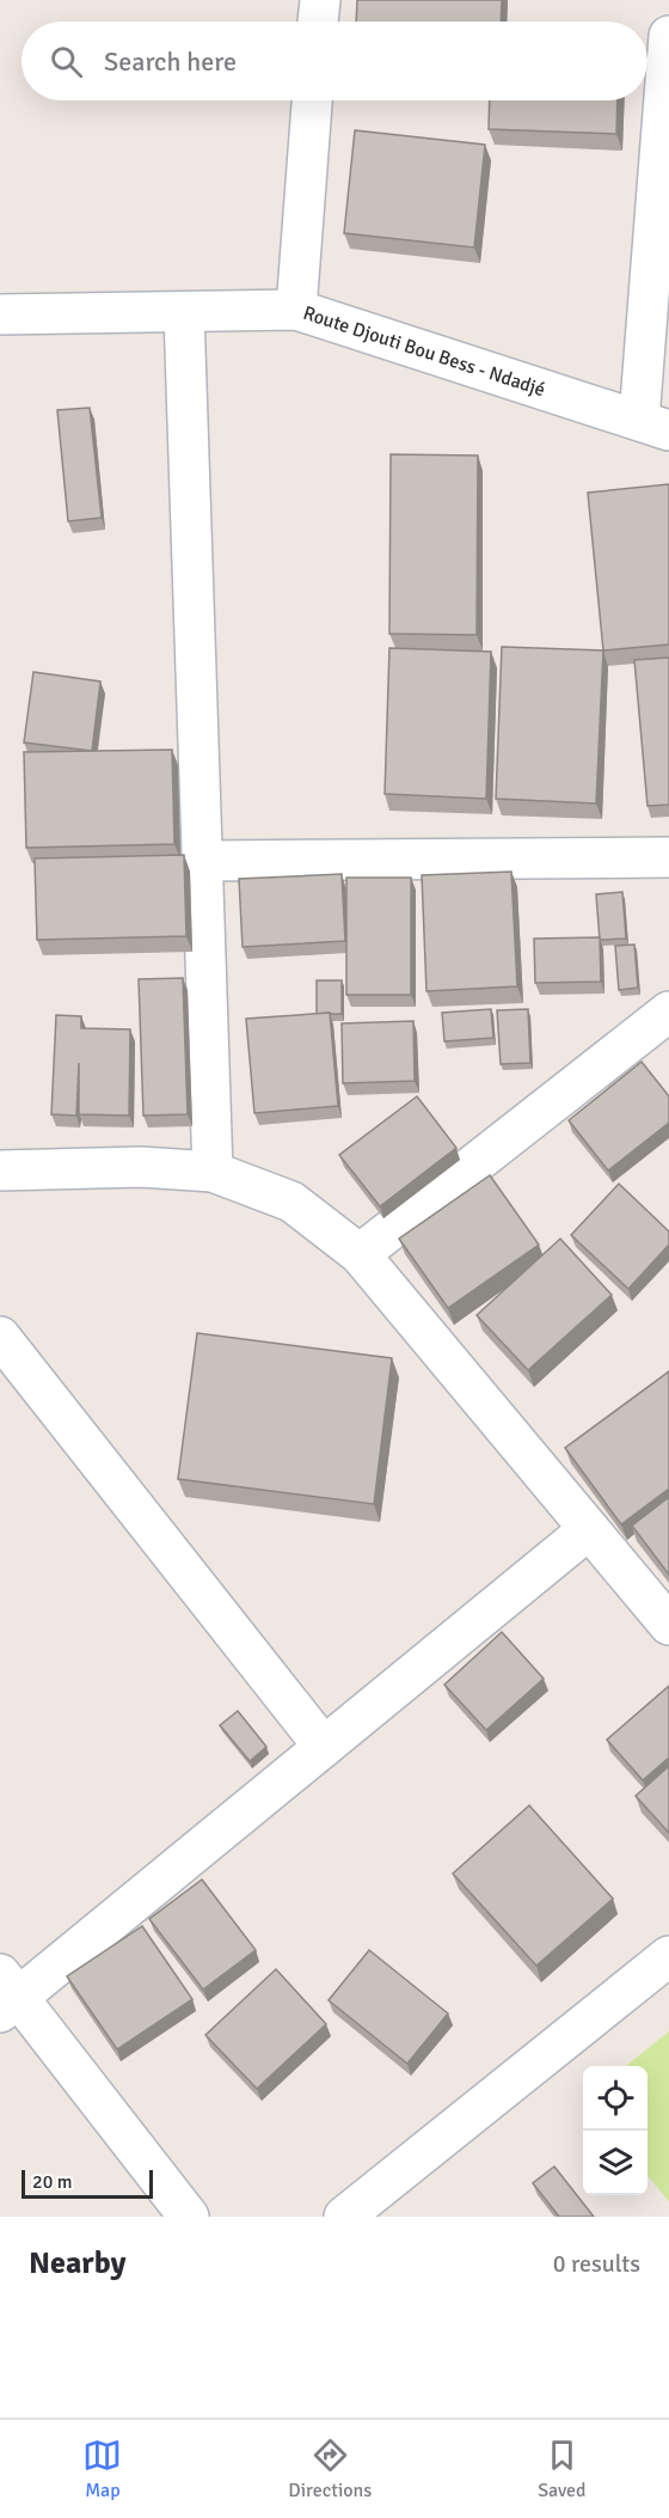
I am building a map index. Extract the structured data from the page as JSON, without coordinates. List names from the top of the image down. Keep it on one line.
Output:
{"streets":{"street":["Route Djouti Bou Bess - Ndadjé"]},"scale_bar":"20 m","page":{"search":"Search here","scale":"20 m","heading":["Nearby","0 results"],"nav":["Map","Directions","Saved"]}}
